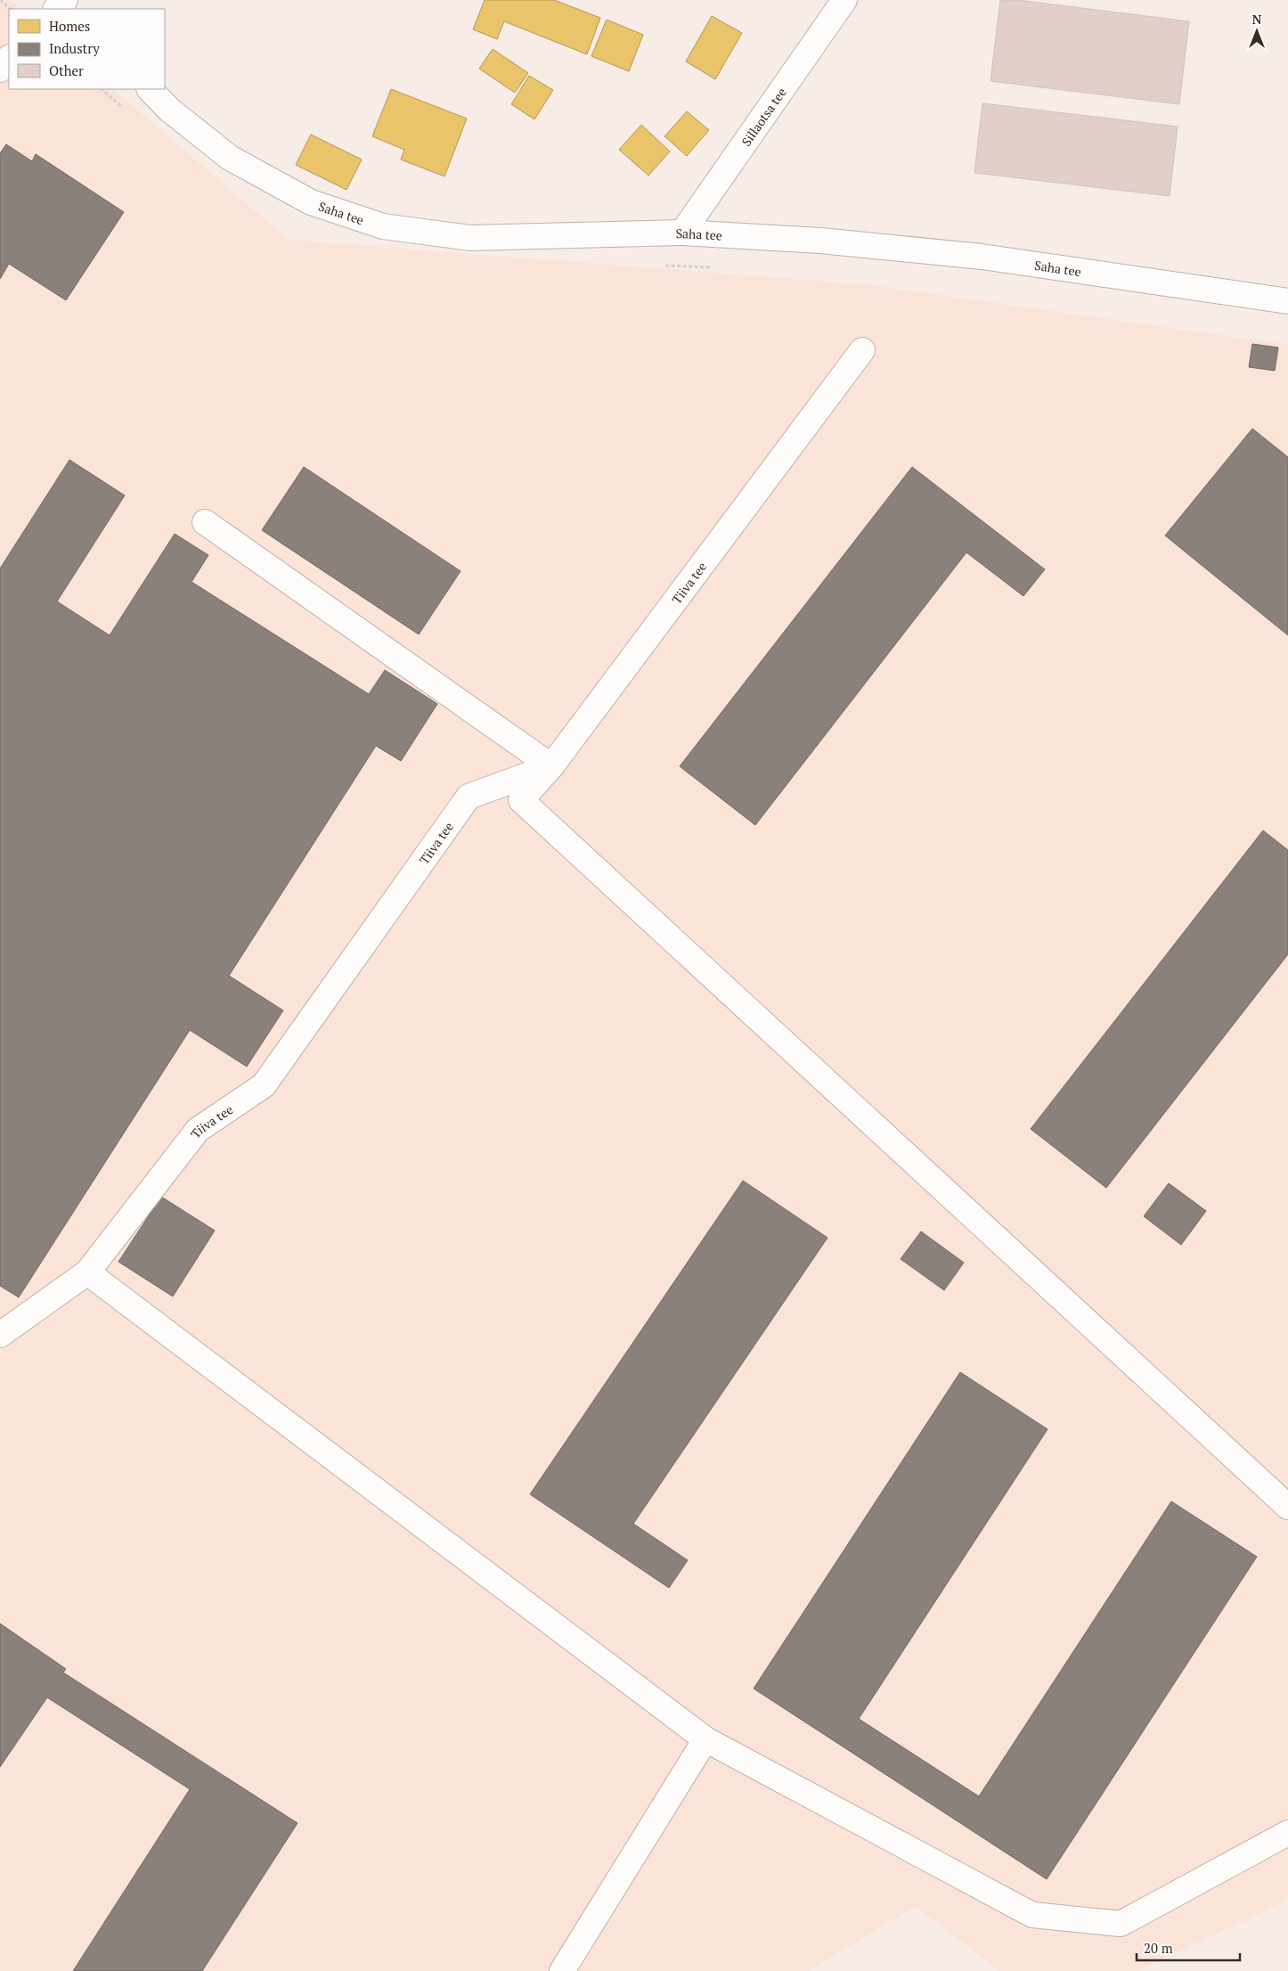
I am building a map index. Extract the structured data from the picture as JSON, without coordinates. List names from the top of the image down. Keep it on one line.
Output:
{"streets":{"street":["Sillaotsa tee","Saha tee","Tiiva tee"]},"crossings":[["Sillaotsa tee","Saha tee"]],"legend":["Homes","Industry","Other"],"scale_bar":"20 m","north":"top"}
